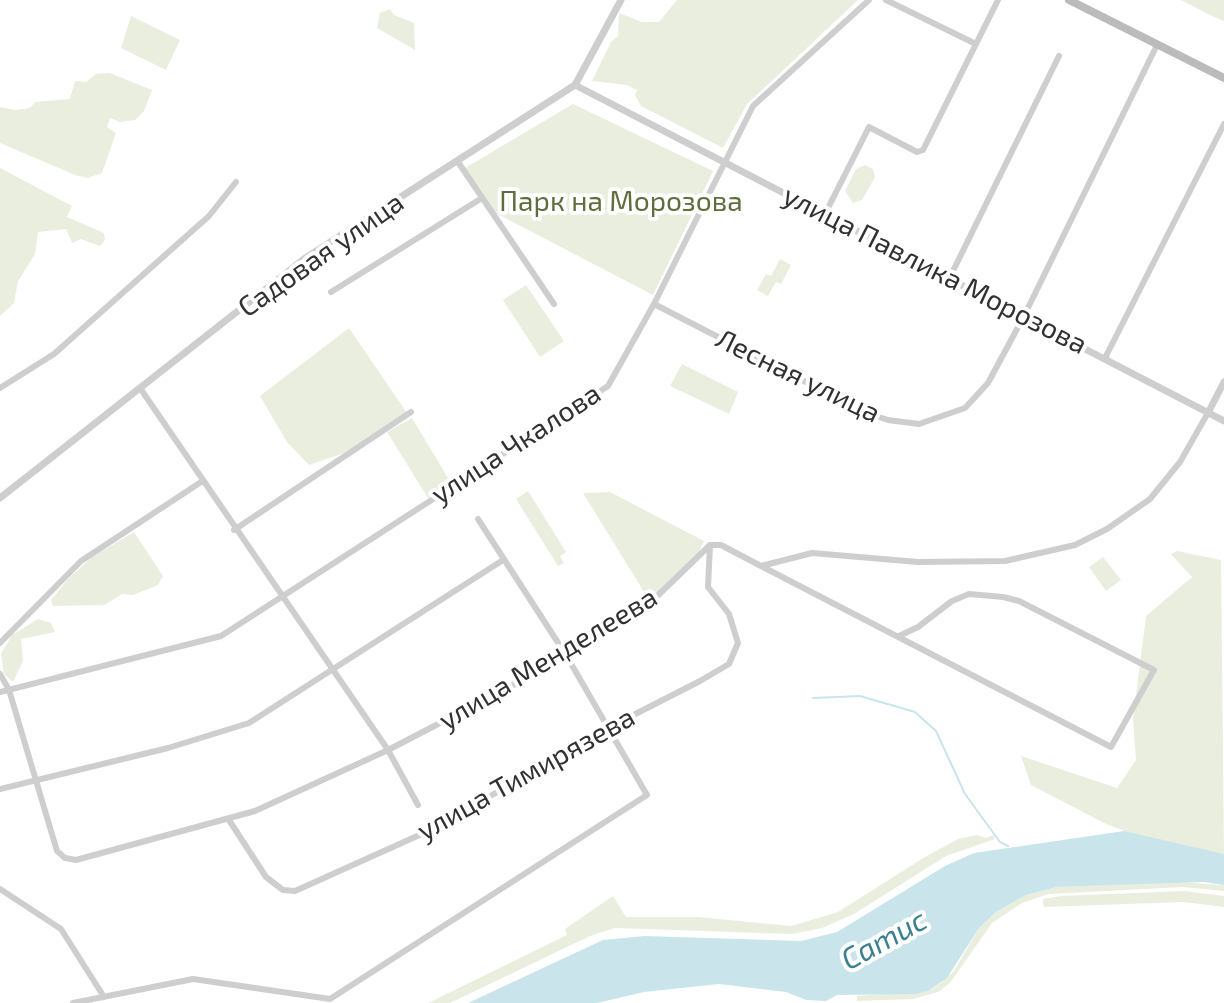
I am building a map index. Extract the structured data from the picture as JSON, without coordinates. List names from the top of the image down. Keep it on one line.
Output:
{"streets":{"street":["Садовая улица","улица Павлика Морозова","Лесная улица","улица Чкалова","улица Менделеева","улица Тимирязева"]},"crossings":[["Садовая улица","улица Павлика Морозова"],["улица Павлика Морозова","Лесная улица"],["улица Павлика Морозова","улица Чкалова"],["Лесная улица","улица Чкалова"],["улица Чкалова","улица Менделеева"],["улица Менделеева","улица Тимирязева"]],"water":["Сатис"],"parks":["Парк на Морозова"]}
